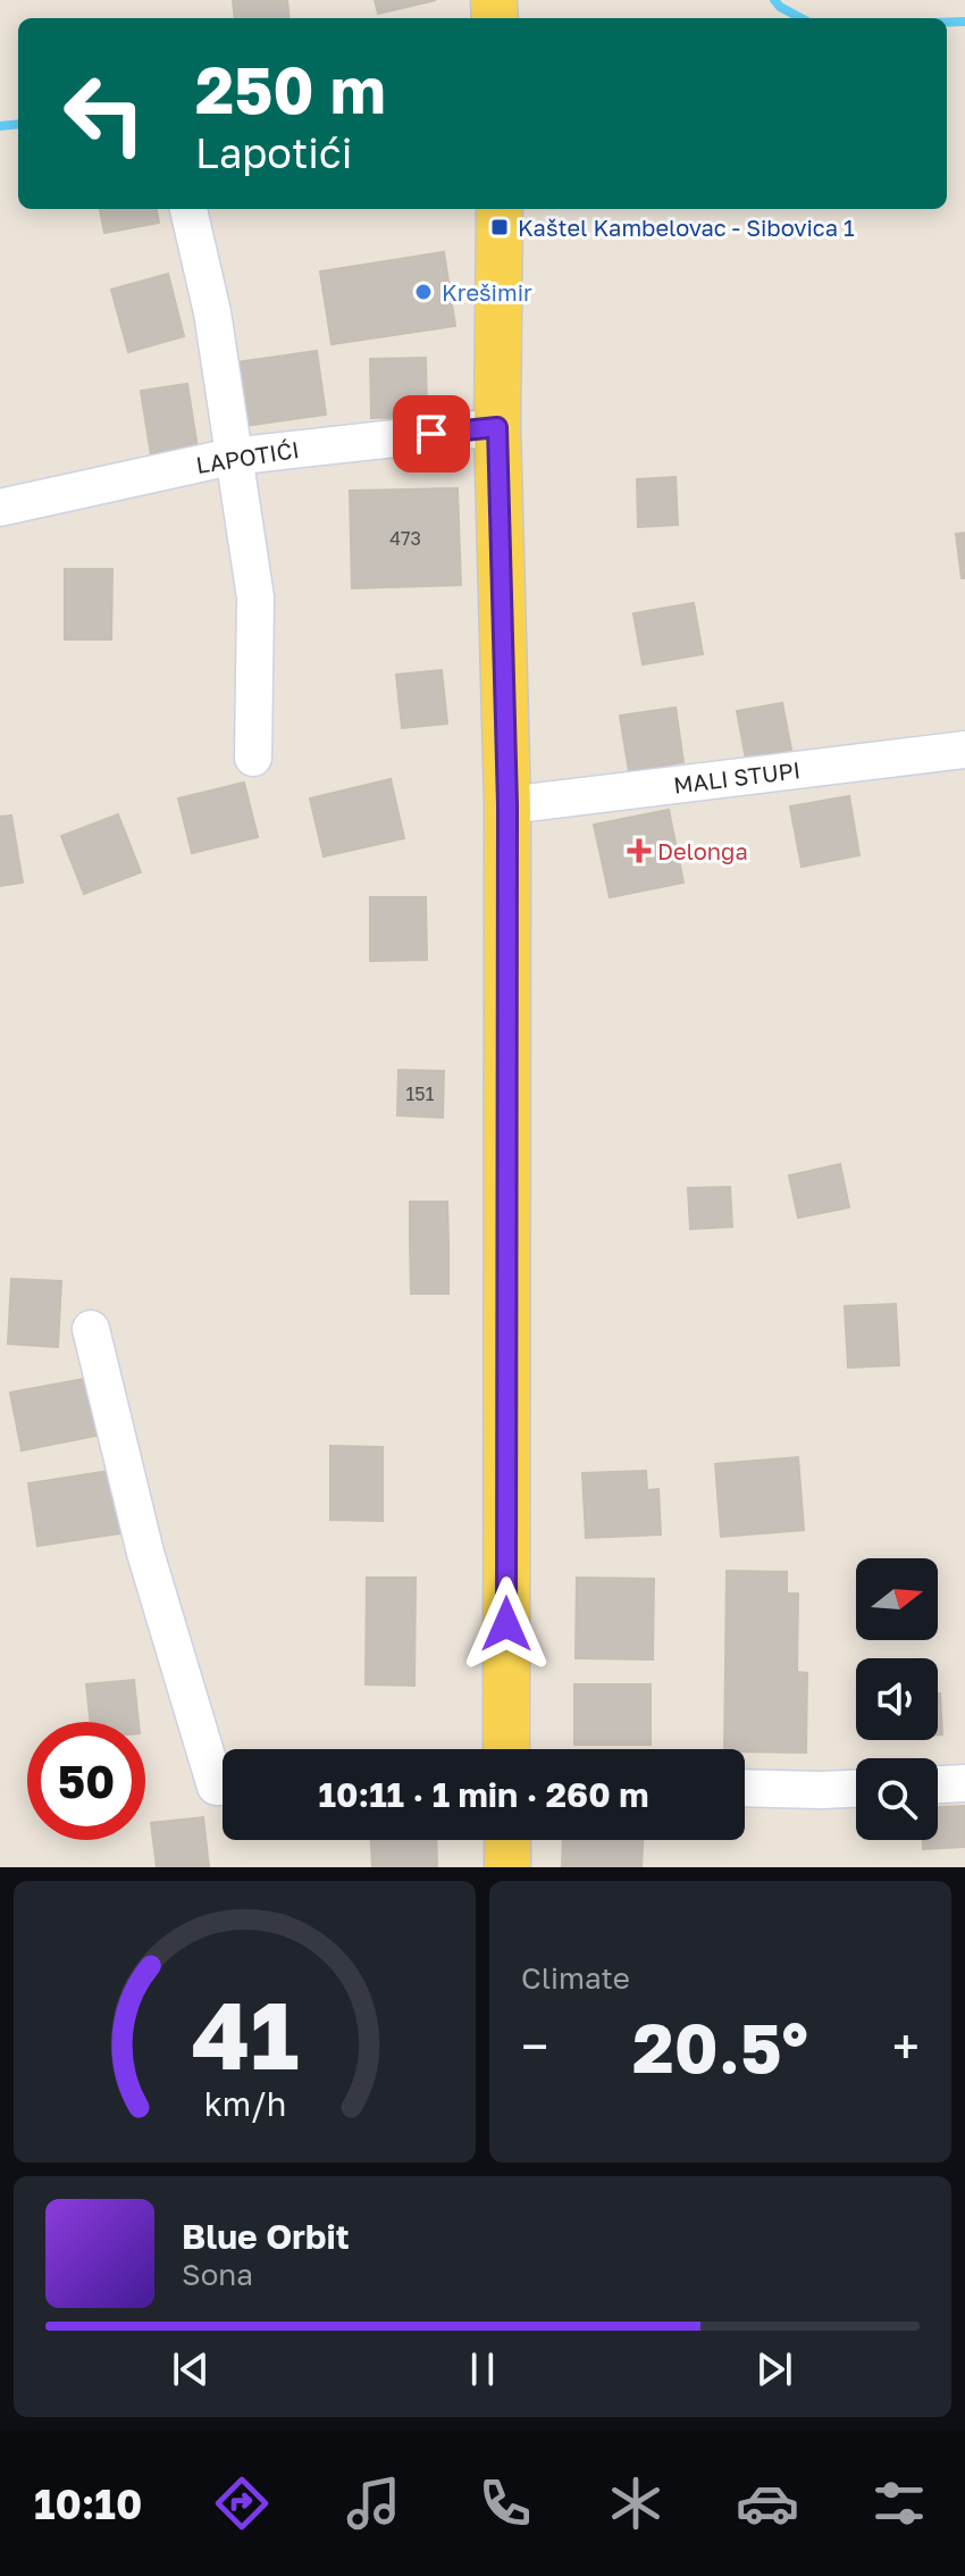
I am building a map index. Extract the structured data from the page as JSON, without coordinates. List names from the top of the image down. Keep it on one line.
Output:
{"streets":{"street":["LAPOTIĆI","MALI STUPI"]},"places":{"transit":["Kaštel Kambelovac - Sibovica 1"],"other":["Krešimir"],"health":["Delonga"]},"house_numbers":["473","151"],"north":"right","page":{"turn":["250 m","Lapotići"],"limit":"50","trip":"10:11 · 1 min · 260 m","tile":"Climate","heat":["−","20.5°","+"],"song":["Blue Orbit","Sona"],"tabs":"10:10","gauge":["41","km/h"]}}
